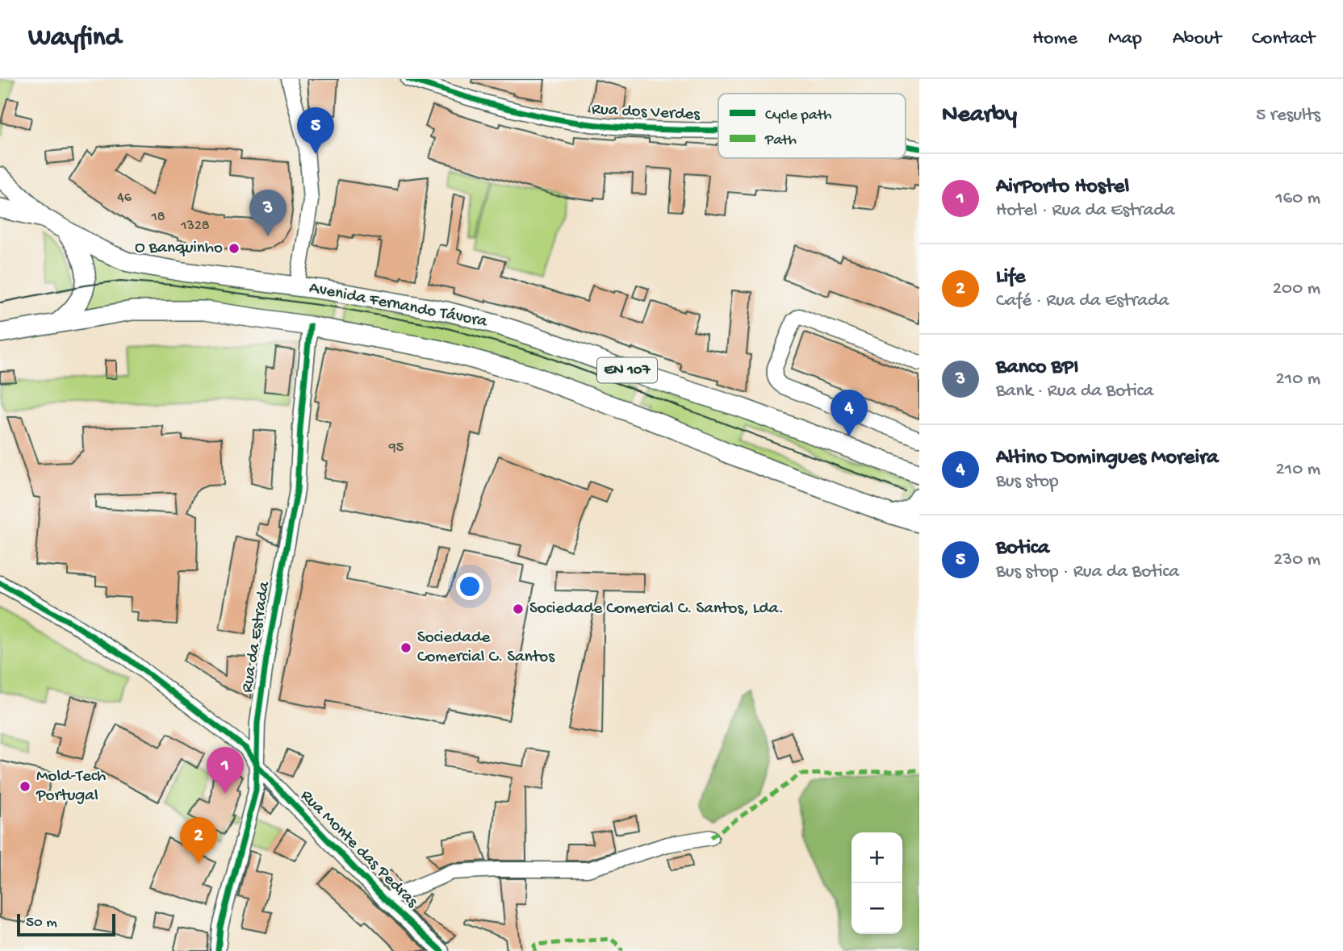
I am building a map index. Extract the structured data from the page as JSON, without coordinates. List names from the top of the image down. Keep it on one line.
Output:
{"streets":{"main road":["Avenida Fernando Távora","EN 107"],"street":["Rua dos Verdes","Rua da Estrada","Rua Monte das Pedras"]},"crossings":[["Avenida Fernando Távora","Rua da Estrada"],["Rua da Estrada","Rua Monte das Pedras"]],"places":["O Banquinho","Sociedade Comercial C. Santos, Lda.","Sociedade Comercial C. Santos","Mold-Tech Portugal"],"house_numbers":["46","18","1328","95"],"legend":["Cycle path","Path"],"scale_bar":"50 m","page":{"header":"Wayfind","nav":["Home","Map","About","Contact"],"heading":["Nearby","5 results"],"pins":["5","3","4","1","2"],"list":[{"mark":"1","name":"AirPorto Hostel","note":"Hotel · Rua da Estrada","value":"160 m"},{"mark":"2","name":"Life","note":"Café · Rua da Estrada","value":"200 m"},{"mark":"3","name":"Banco BPI","note":"Bank · Rua da Botica","value":"210 m"},{"mark":"4","name":"Altino Domingues Moreira","note":"Bus stop","value":"210 m"},{"mark":"5","name":"Botica","note":"Bus stop · Rua da Botica","value":"230 m"}],"map_buttons":["+","−"],"scale":"50 m"}}
